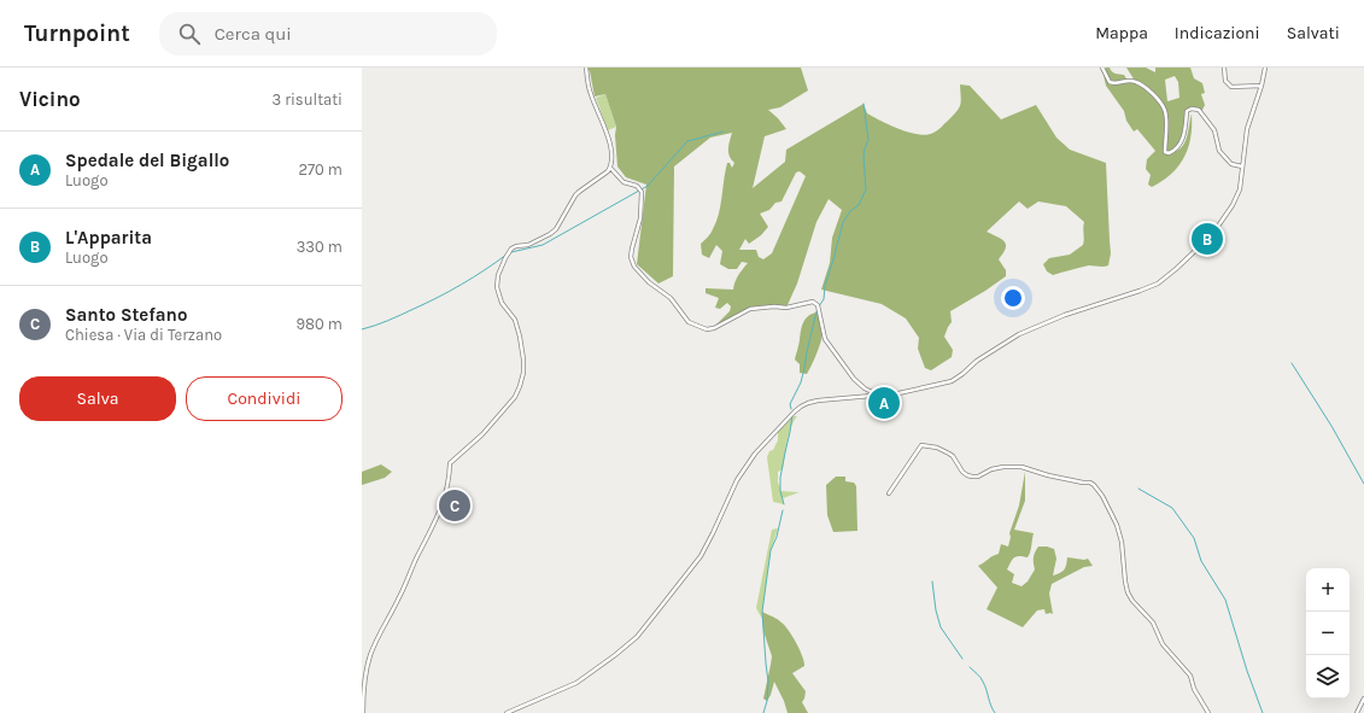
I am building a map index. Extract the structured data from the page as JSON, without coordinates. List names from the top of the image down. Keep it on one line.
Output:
{"page":{"header":"Turnpoint","search":"Cerca qui","nav":["Mappa","Indicazioni","Salvati"],"heading":["Vicino","3 risultati"],"list":[{"mark":"A","name":"Spedale del Bigallo","note":"Luogo","value":"270 m"},{"mark":"B","name":"L'Apparita","note":"Luogo","value":"330 m"},{"mark":"C","name":"Santo Stefano","note":"Chiesa · Via di Terzano","value":"980 m"}],"pins":["B","A","C"],"buttons":["Salva","Condividi"],"map_buttons":["+","−"]}}
